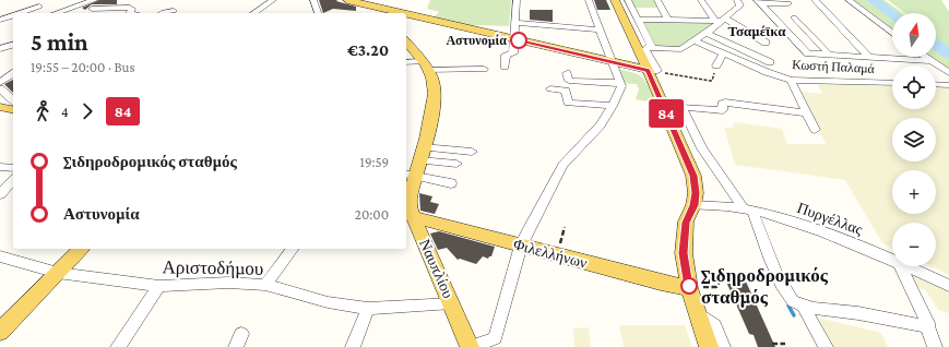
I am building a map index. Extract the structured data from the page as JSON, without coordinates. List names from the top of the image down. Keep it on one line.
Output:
{"streets":{"main road":["Φιλελλήνων","Ναυπλίου"],"street":["Κωστή Παλαμά","Πυργέλλας","Αριστοδήμου"]},"crossings":[["Φιλελλήνων","Ναυπλίου"],["Αριστοδήμου","Ναυπλίου"]],"districts":["Τσαμέϊκα"],"places":["Αστυνομία","Σιδηροδρομικός σταθμός"],"lines":["bus line 84"],"north":"top","page":{"on_map":"84","map_buttons":["+","−"],"heading":["5 min","19:55 – 20:00 · Bus","€3.20"],"legs":["4","84"],"list":[{"name":"Σιδηροδρομικός σταθμός","value":"19:59"},{"name":"Αστυνομία","value":"20:00"}]}}
